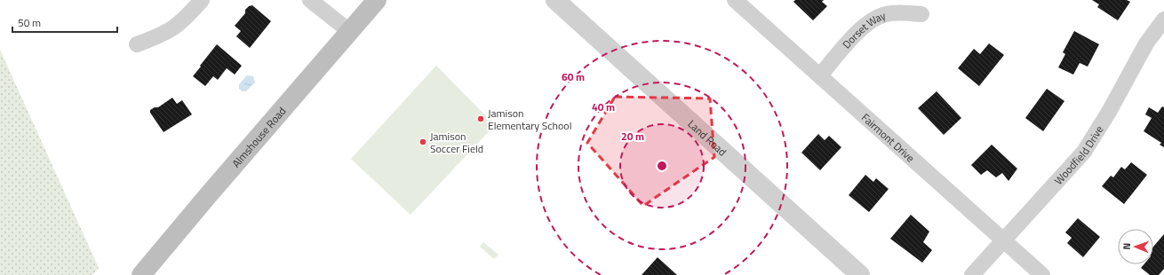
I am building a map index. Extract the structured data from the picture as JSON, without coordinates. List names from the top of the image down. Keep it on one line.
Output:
{"streets":{"main road":["Almshouse Road"],"street":["Dorset Way","Land Road","Fairmont Drive","Woodfield Drive"]},"crossings":[["Dorset Way","Fairmont Drive"],["Fairmont Drive","Woodfield Drive"]],"places":["Jamison Elementary School","Jamison Soccer Field"],"scale_bar":"50 m","north":"left","rings":["60 m","40 m","20 m"]}
